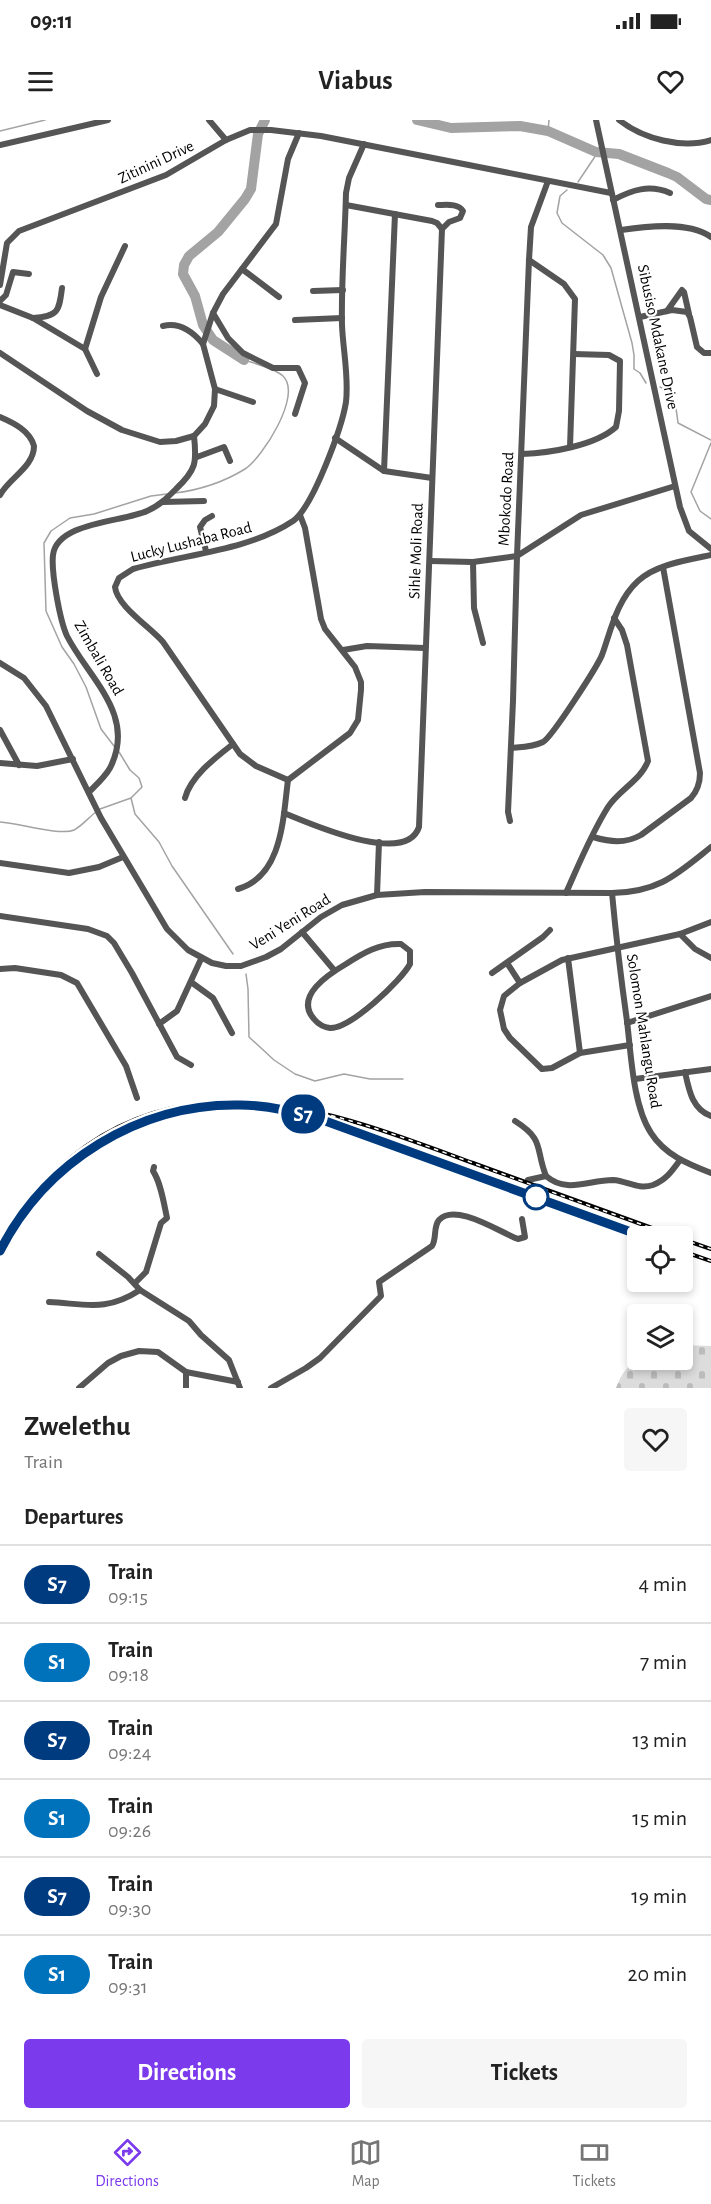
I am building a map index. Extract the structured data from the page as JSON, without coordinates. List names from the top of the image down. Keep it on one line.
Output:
{"streets":{"street":["Zitinini Drive","Sibusiso Mdakane Drive","Mbokodo Road","Lucky Lushaba Road","Sihle Moli Road","Zimbali Road","Veni Yeni Road","Solomon Mahlangu Road"]},"crossings":[["Zitinini Drive","Sibusiso Mdakane Drive"],["Zitinini Drive","Mbokodo Road"],["Zimbali Road","Veni Yeni Road"],["Veni Yeni Road","Solomon Mahlangu Road"]],"page":{"status":"09:11","header":"Viabus","on_map":"S7","heading":[["Zwelethu","Train"],"Departures"],"list":[{"mark":"S7","name":"Train","note":"09:15","value":"4 min"},{"mark":"S1","name":"Train","note":"09:18","value":"7 min"},{"mark":"S7","name":"Train","note":"09:24","value":"13 min"},{"mark":"S1","name":"Train","note":"09:26","value":"15 min"},{"mark":"S7","name":"Train","note":"09:30","value":"19 min"},{"mark":"S1","name":"Train","note":"09:31","value":"20 min"}],"buttons":["Directions","Tickets"],"tabs":["Directions","Map","Tickets"]}}
